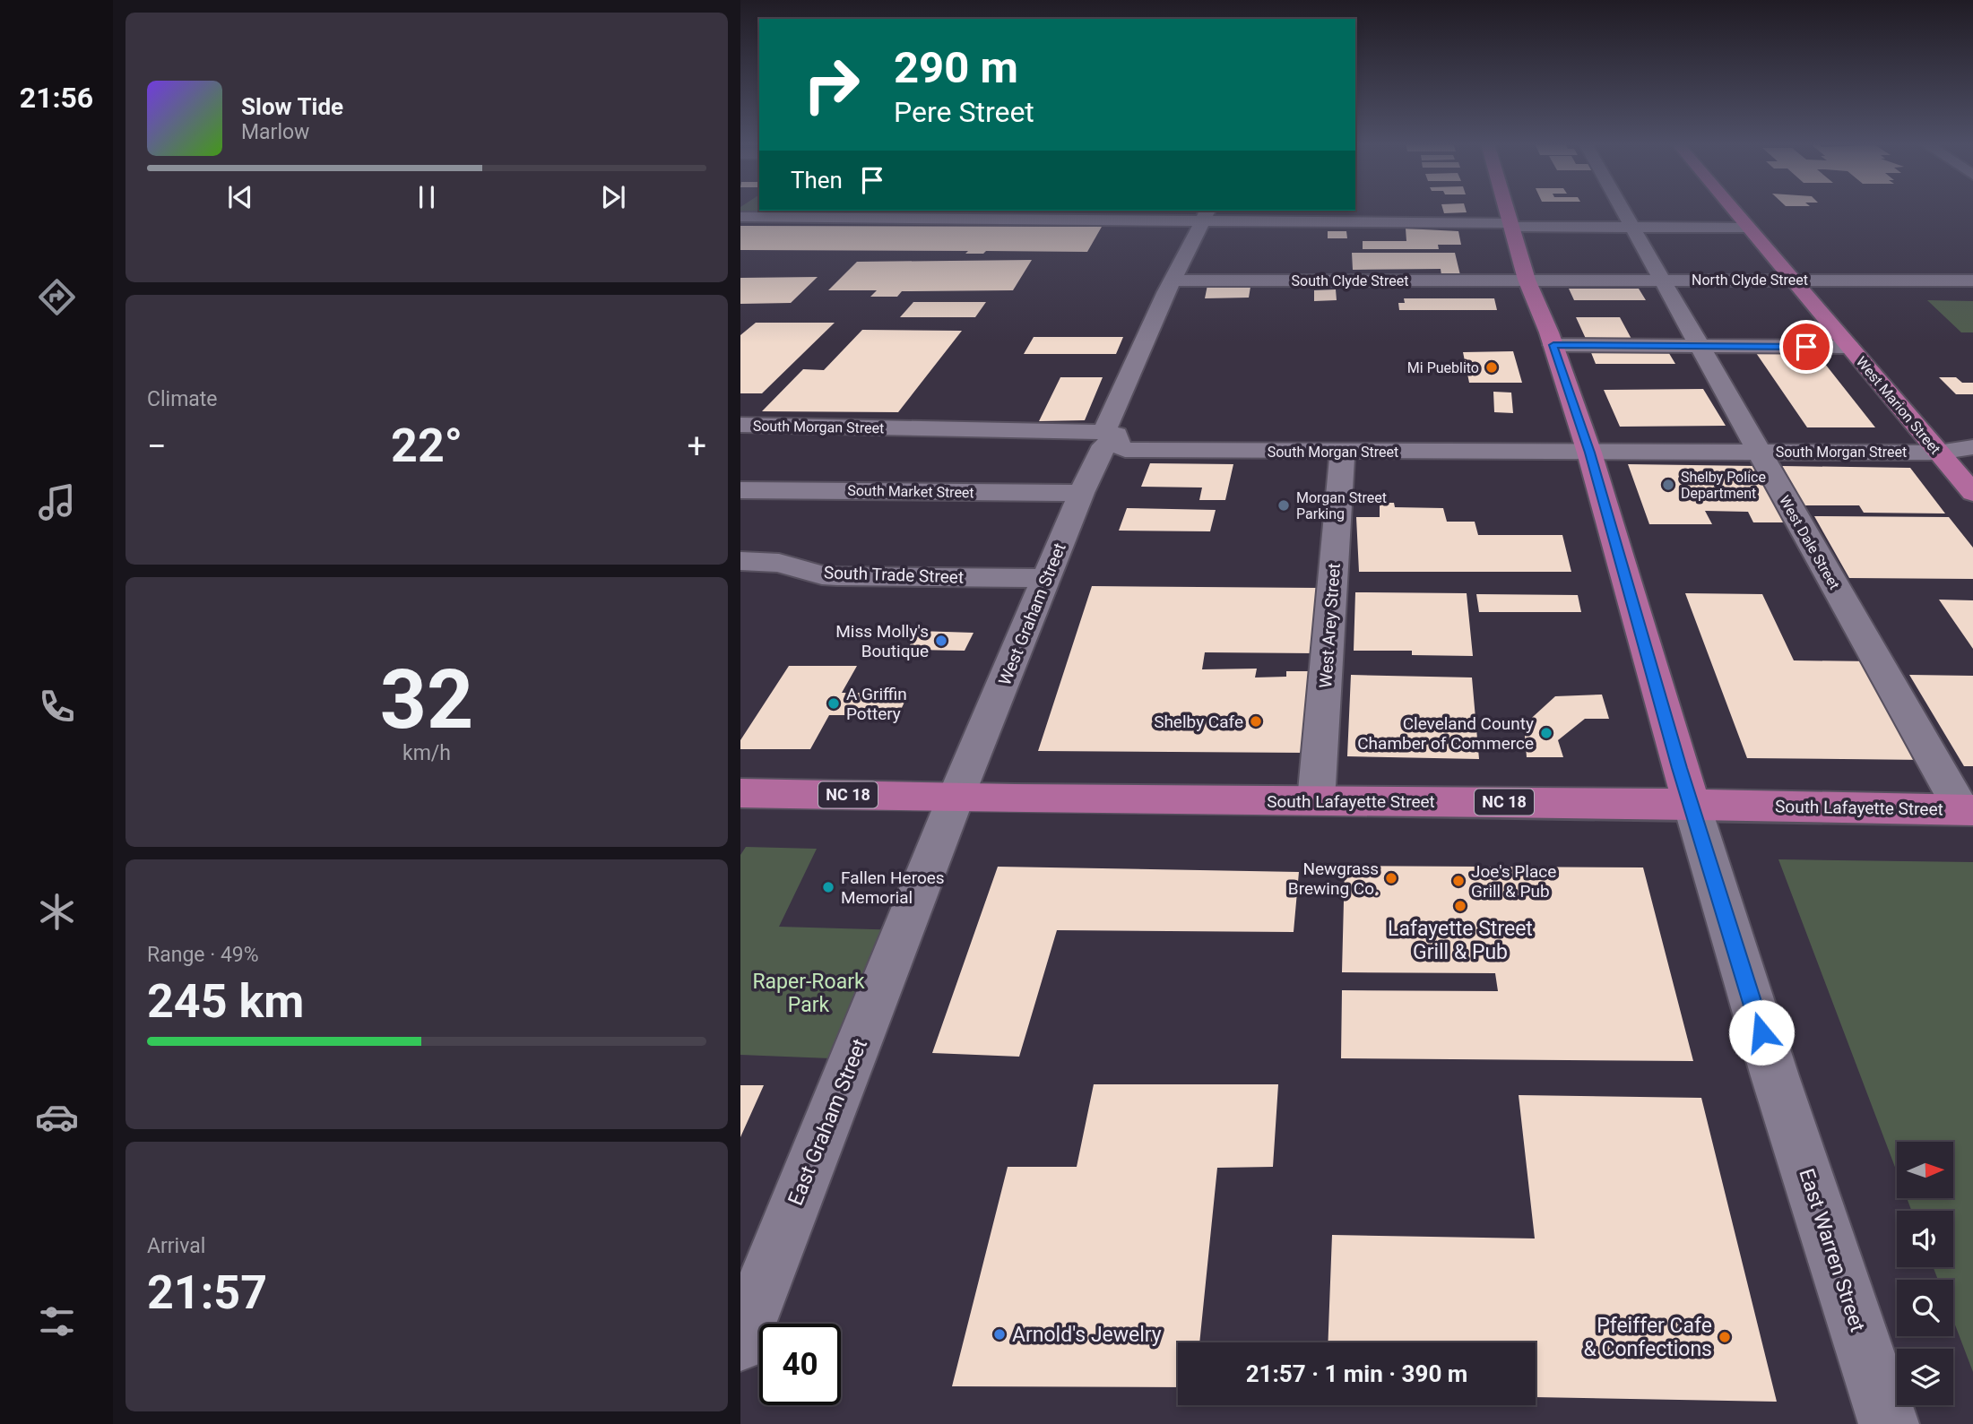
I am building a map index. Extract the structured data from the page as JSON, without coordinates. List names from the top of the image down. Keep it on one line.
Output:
{"streets":{"main road":["West Marion Street","NC 18","South Lafayette Street"],"street":["North Clyde Street","South Clyde Street","South Morgan Street","South Market Street","West Dale Street","South Trade Street","West Graham Street","West Arey Street","East Graham Street","East Warren Street"]},"crossings":[["North Clyde Street","South Clyde Street"],["North Clyde Street","West Marion Street"],["North Clyde Street","West Dale Street"],["South Clyde Street","West Graham Street"],["West Marion Street","South Morgan Street"],["South Morgan Street","West Dale Street"],["South Morgan Street","West Graham Street"],["South Morgan Street","West Arey Street"],["South Market Street","West Graham Street"],["West Dale Street","South Lafayette Street"],["South Trade Street","West Graham Street"],["West Graham Street","South Lafayette Street"],["West Graham Street","East Graham Street"],["West Arey Street","South Lafayette Street"],["South Lafayette Street","East Graham Street"],["South Lafayette Street","East Warren Street"]],"parks":["Raper-Roark Park"],"places":["Mi Pueblito","Shelby Police Department","Morgan Street Parking","Miss Molly's Boutique","A Griffin Pottery","Shelby Cafe","Cleveland County Chamber of Commerce","Newgrass Brewing Co.","Joe's Place Grill & Pub","Fallen Heroes Memorial","Lafayette Street Grill & Pub","Arnold's Jewelry","Pfeiffer Cafe & Confections"],"north":"right","page":{"tabs":"21:56","turn":["290 m","Pere Street"],"song":["Slow Tide","Marlow"],"then":"Then","tile":["Climate",["32","km/h"],["Range · 49%","245 km"],["Arrival","21:57"]],"heat":["−","22°","+"],"limit":"40","trip":"21:57 · 1 min · 390 m"}}
